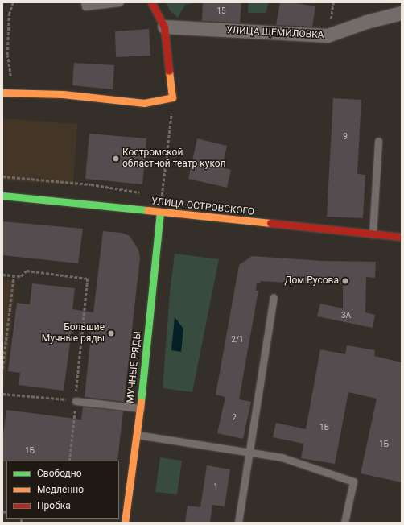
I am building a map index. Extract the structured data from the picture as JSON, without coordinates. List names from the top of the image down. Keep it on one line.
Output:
{"streets":{"street":["УЛИЦА ЩЕМИЛОВКА","УЛИЦА ОСТРОВСКОГО","МУЧНЫЕ РЯДЫ"]},"crossings":[["УЛИЦА ОСТРОВСКОГО","МУЧНЫЕ РЯДЫ"]],"places":["Костромской областной театр кукол","Дом Русова","Большие Мучные ряды"],"house_numbers":["15","9","3А","2/1","2","1В","1Б","1Б","1"],"legend":["Свободно","Медленно","Пробка"]}
